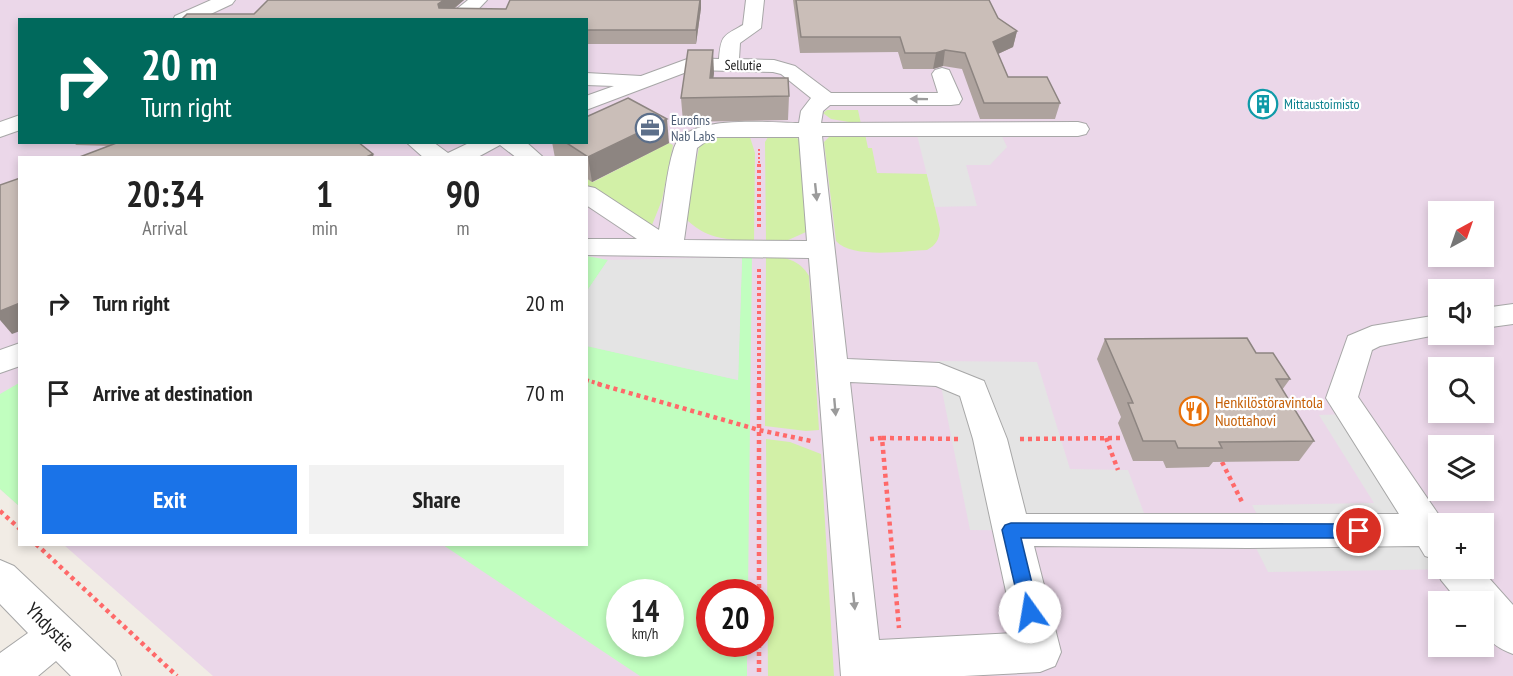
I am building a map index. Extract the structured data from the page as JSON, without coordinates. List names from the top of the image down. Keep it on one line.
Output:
{"streets":{"lane":["Sellutie","Yhdystie"]},"places":{"building":["Mittaustoimisto"],"office":["Eurofins Nab Labs"],"restaurant":["Henkilöstöravintola Nuottahovi"]},"north":"top right","page":{"turn":["20 m","Turn right"],"eta":["20:34","Arrival","1","min","90","m"],"map_buttons":["+","−"],"list":[{"name":"Turn right","value":"20 m"},{"name":"Arrive at destination","value":"70 m"}],"buttons":["Exit","Share"],"speed":"14 km/h","limit":"20"}}
